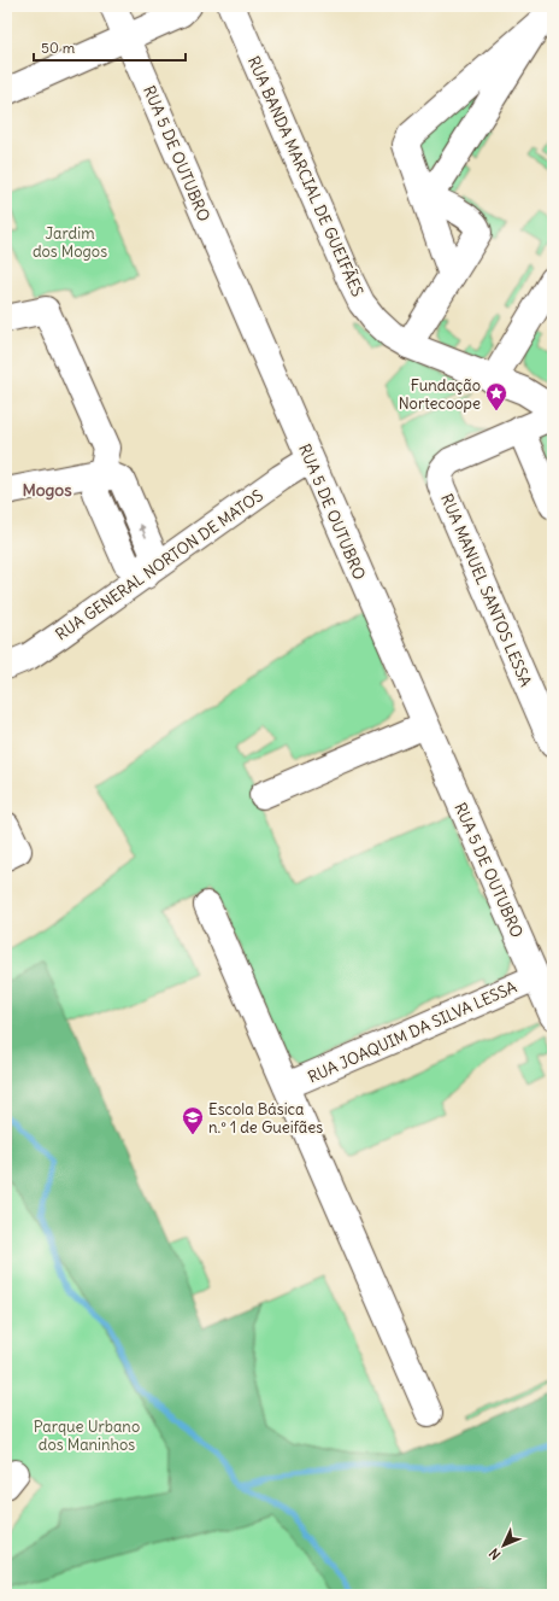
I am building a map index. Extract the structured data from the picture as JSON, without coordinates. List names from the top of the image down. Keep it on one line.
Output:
{"streets":{"street":["RUA 5 DE OUTUBRO","RUA BANDA MARCIAL DE GUEIFÃES","RUA GENERAL NORTON DE MATOS","RUA MANUEL SANTOS LESSA","RUA JOAQUIM DA SILVA LESSA"]},"crossings":[["RUA 5 DE OUTUBRO","RUA GENERAL NORTON DE MATOS"],["RUA 5 DE OUTUBRO","RUA JOAQUIM DA SILVA LESSA"]],"districts":["Mogos"],"parks":["Jardim dos Mogos","Parque Urbano dos Maninhos"],"places":{"place":["Fundação Nortecoope"],"school or university":["Escola Básica n.º 1 de Gueifães"]},"scale_bar":"50 m","north":"bottom left"}
